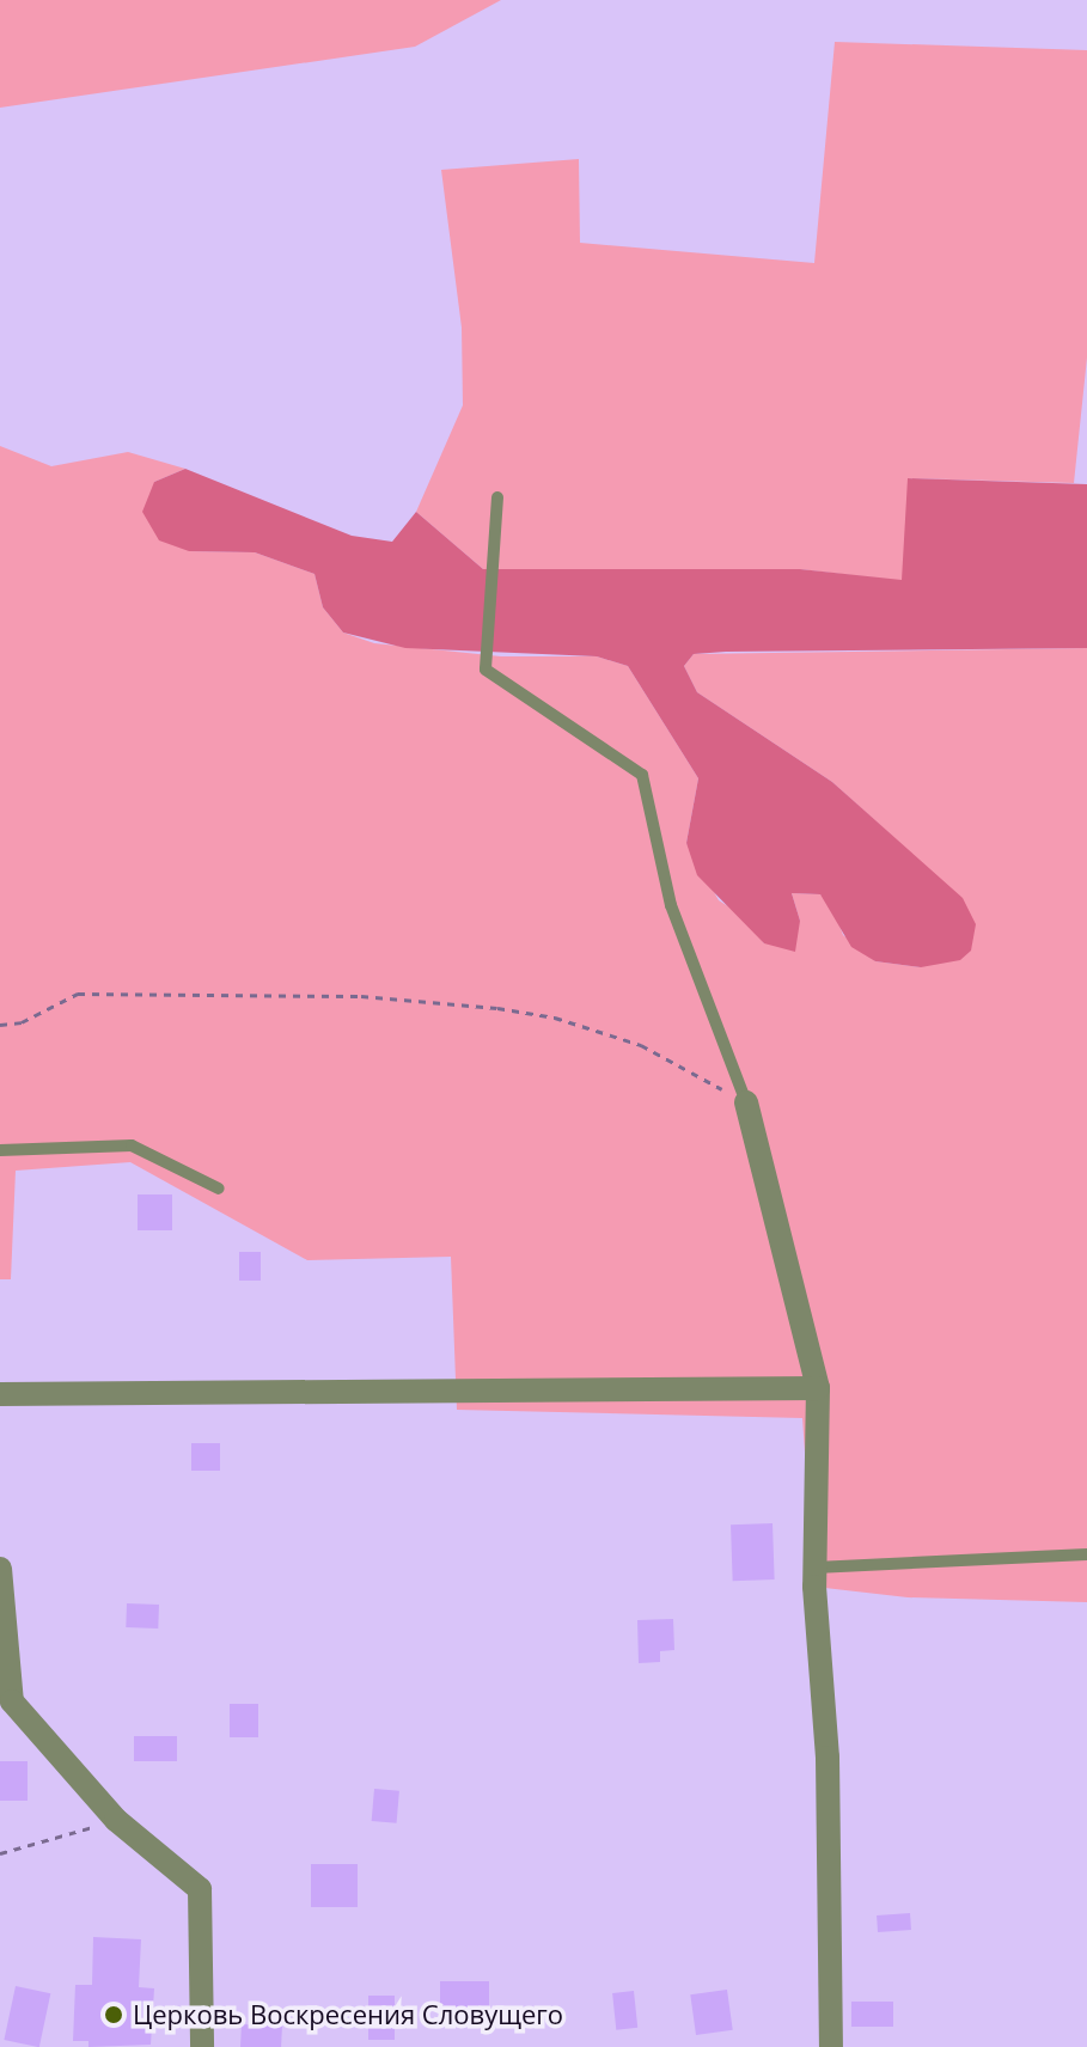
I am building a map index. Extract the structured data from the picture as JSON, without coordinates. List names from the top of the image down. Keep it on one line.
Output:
{"places":["Церковь Воскресения Словущего"]}
